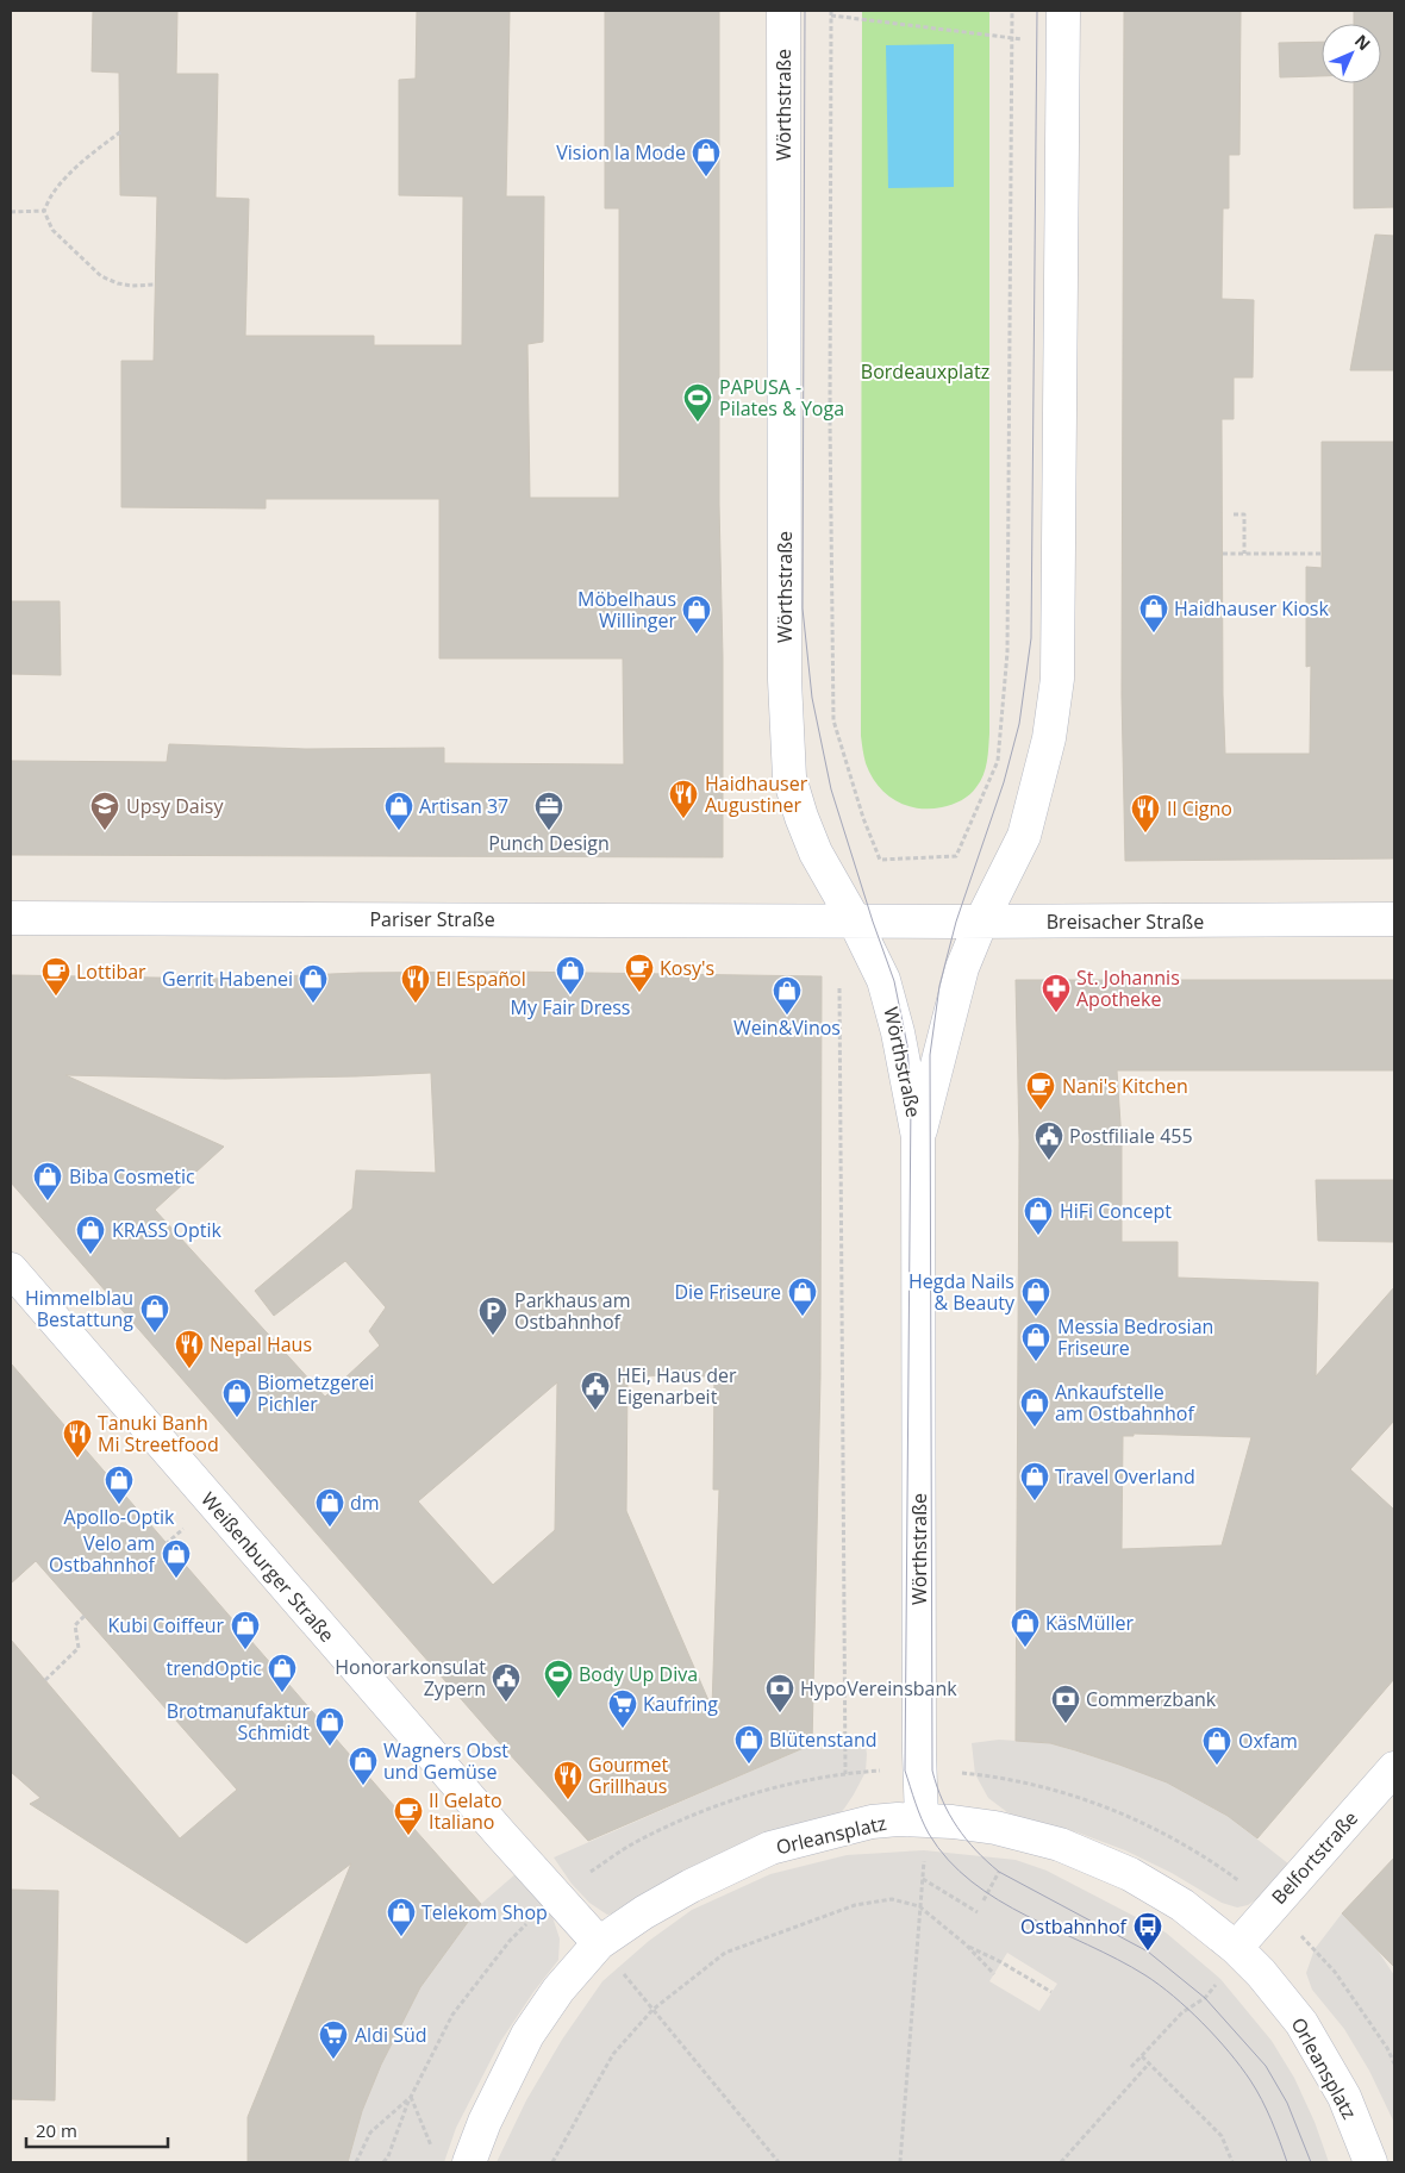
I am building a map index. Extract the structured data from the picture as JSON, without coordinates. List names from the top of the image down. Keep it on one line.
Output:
{"streets":{"street":["Wörthstraße","Pariser Straße","Breisacher Straße","Weißenburger Straße","Orleansplatz","Belfortstraße"]},"crossings":[["Wörthstraße","Pariser Straße"],["Wörthstraße","Breisacher Straße"],["Wörthstraße","Orleansplatz"],["Pariser Straße","Breisacher Straße"],["Weißenburger Straße","Orleansplatz"],["Orleansplatz","Belfortstraße"]],"parks":["Bordeauxplatz"],"places":{"shop":["Vision la Mode","Haidhauser Kiosk","Möbelhaus Willinger","Artisan 37","My Fair Dress","Gerrit Habenei","Wein&Vinos","Biba Cosmetic","HiFi Concept","KRASS Optik","Die Friseure","Hegda Nails & Beauty","Himmelblau Bestattung","Messia Bedrosian Friseure","Biometzgerei Pichler","Ankaufstelle am Ostbahnhof","Travel Overland","Apollo-Optik","dm","Velo am Ostbahnhof","KäsMüller","Kubi Coiffeur","trendOptic","Brotmanufaktur Schmidt","Blütenstand","Oxfam","Wagners Obst und Gemüse","Telekom Shop"],"sports":["PAPUSA - Pilates & Yoga","Body Up Diva"],"restaurant":["Haidhauser Augustiner","Il Cigno","El Español","Nepal Haus","Tanuki Banh Mi Streetfood","Gourmet Grillhaus"],"school or university":["Upsy Daisy"],"office":["Punch Design"],"cafe":["Kosy's","Lottibar","Nani's Kitchen","Il Gelato Italiano"],"pharmacy":["St. Johannis Apotheke"],"public building":["Postfiliale 455","HEi, Haus der Eigenarbeit","Honorarkonsulat Zypern"],"parking":["Parkhaus am Ostbahnhof"],"bank":["HypoVereinsbank","Commerzbank"],"supermarket":["Kaufring","Aldi Süd"],"bus stop":["Ostbahnhof"]},"scale_bar":"20 m","north":"top right"}
